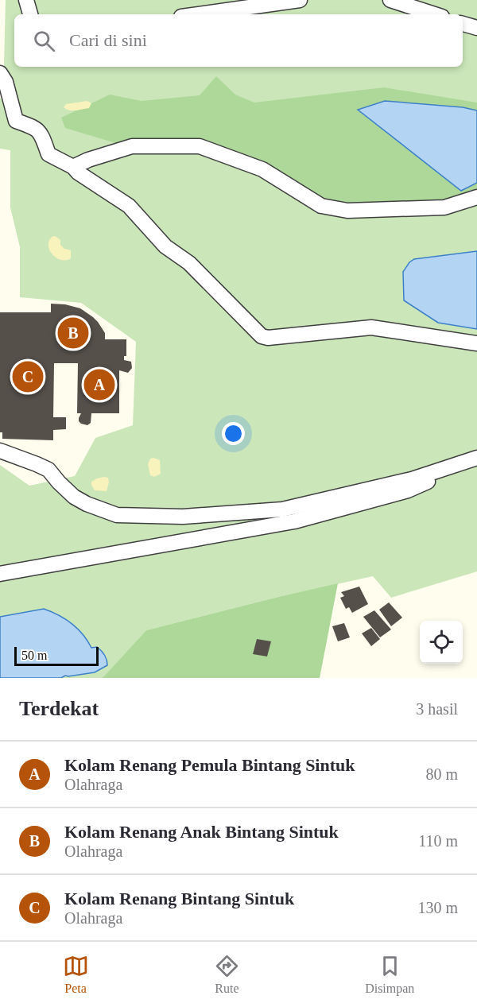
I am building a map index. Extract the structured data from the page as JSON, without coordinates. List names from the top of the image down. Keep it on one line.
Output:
{"scale_bar":"50 m","page":{"search":"Cari di sini","pins":["B","C","A"],"scale":"50 m","heading":["Terdekat","3 hasil"],"list":[{"mark":"A","name":"Kolam Renang Pemula Bintang Sintuk","note":"Olahraga","value":"80 m"},{"mark":"B","name":"Kolam Renang Anak Bintang Sintuk","note":"Olahraga","value":"110 m"},{"mark":"C","name":"Kolam Renang Bintang Sintuk","note":"Olahraga","value":"130 m"}],"nav":["Peta","Rute","Disimpan"]}}
